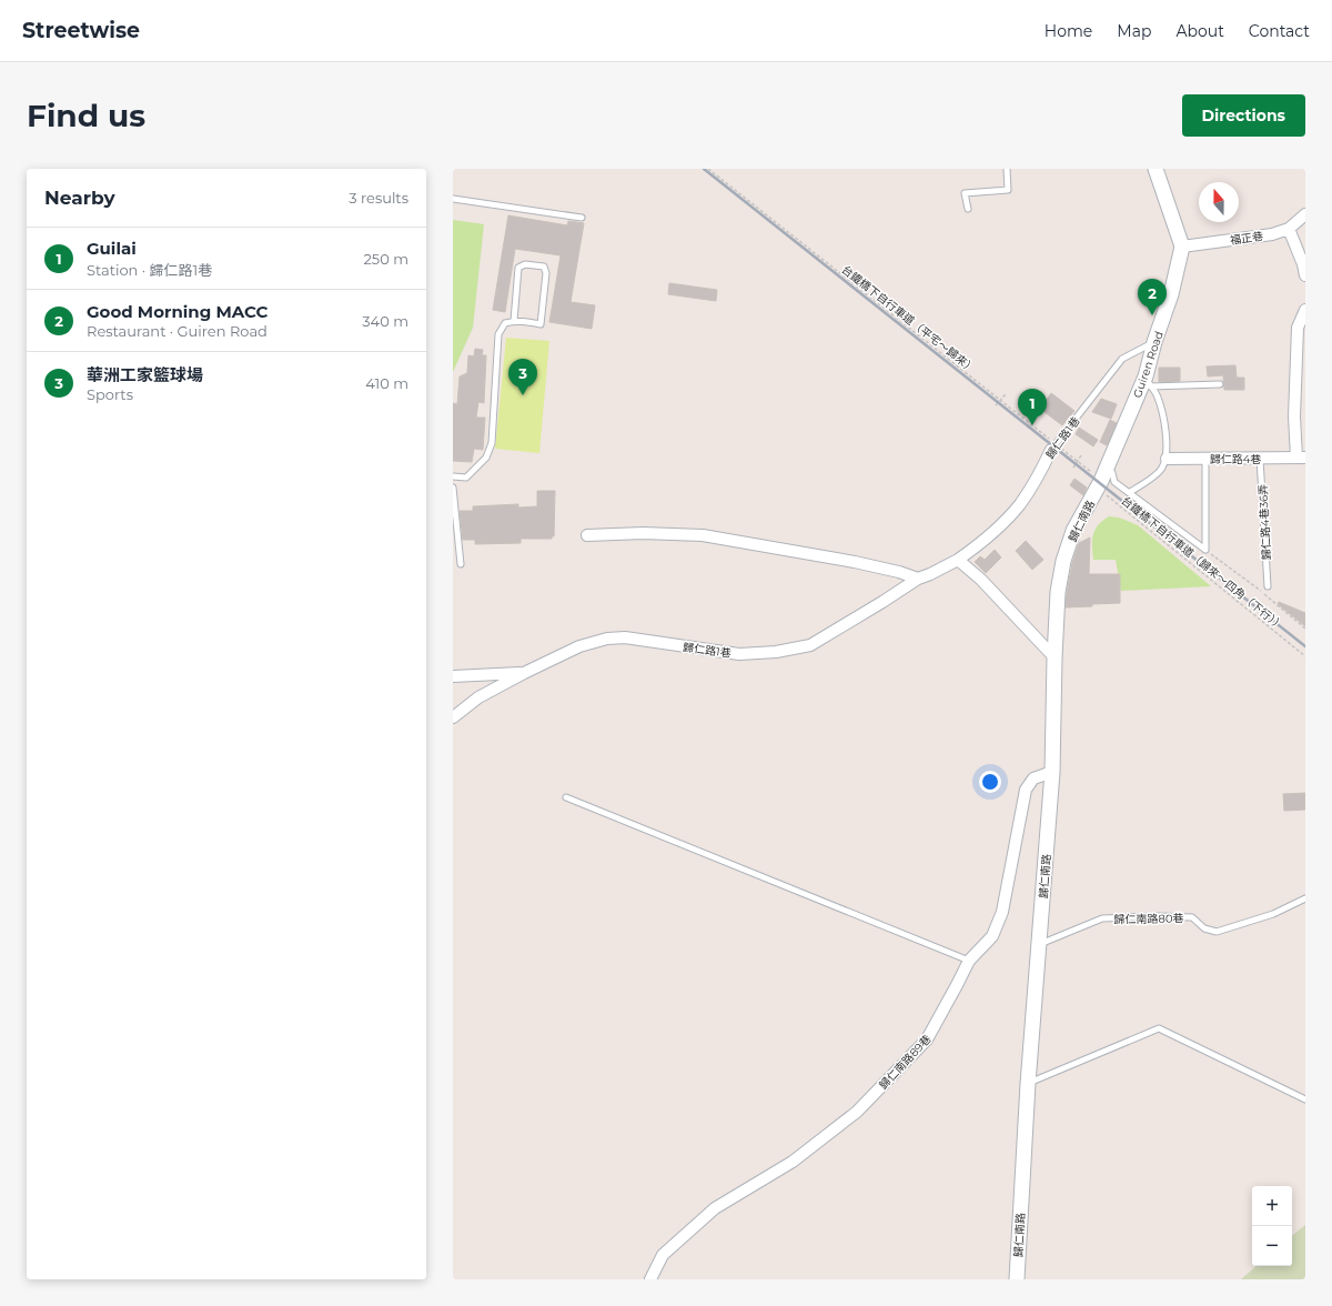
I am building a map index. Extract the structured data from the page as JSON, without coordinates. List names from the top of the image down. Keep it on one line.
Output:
{"streets":{"street":["福正巷","Guiren Road","歸仁路1巷","歸仁路4巷","歸仁南路","歸仁南路89巷"],"lane":["歸仁路4巷36弄","歸仁南路80巷"],"path":["台鐵橋下自行車道（平宅～歸來）","台鐵橋下自行車道（歸來～四角（下行））"]},"crossings":[["福正巷","Guiren Road"],["台鐵橋下自行車道（平宅～歸來）","Guiren Road"],["台鐵橋下自行車道（平宅～歸來）","歸仁路1巷"],["台鐵橋下自行車道（平宅～歸來）","歸仁南路"],["台鐵橋下自行車道（平宅～歸來）","台鐵橋下自行車道（歸來～四角（下行））"],["Guiren Road","歸仁路1巷"],["Guiren Road","歸仁南路"],["Guiren Road","台鐵橋下自行車道（歸來～四角（下行））"],["歸仁路4巷","歸仁路4巷36弄"],["歸仁南路","台鐵橋下自行車道（歸來～四角（下行））"],["歸仁南路","歸仁南路80巷"],["歸仁南路","歸仁南路89巷"]],"north":"top","page":{"header":"Streetwise","nav":["Home","Map","About","Contact"],"buttons":"Directions","title":"Find us","heading":["Nearby","3 results"],"list":[{"mark":"1","name":"Guilai","note":"Station · 歸仁路1巷","value":"250 m"},{"mark":"2","name":"Good Morning MACC","note":"Restaurant · Guiren Road","value":"340 m"},{"mark":"3","name":"華洲工家籃球場","note":"Sports","value":"410 m"}],"pins":["2","3","1"],"map_buttons":["+","−"]}}
